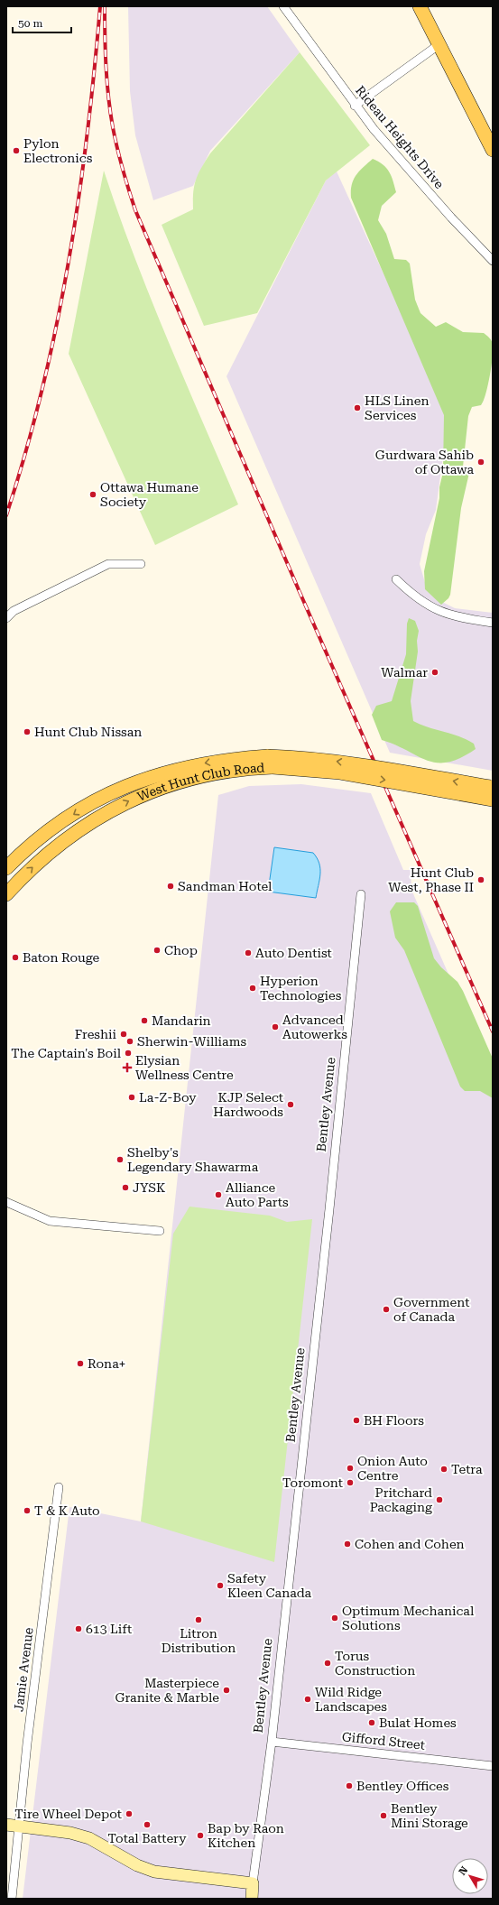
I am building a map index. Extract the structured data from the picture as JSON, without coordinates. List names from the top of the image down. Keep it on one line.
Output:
{"streets":{"main road":["West Hunt Club Road"],"street":["Rideau Heights Drive","Bentley Avenue","Jamie Avenue","Gifford Street"]},"crossings":[["Bentley Avenue","Gifford Street"]],"places":{"other":["Pylon Electronics","HLS Linen Services","Gurdwara Sahib of Ottawa","Ottawa Humane Society","Walmar","Hunt Club Nissan","Hunt Club West, Phase II","Sandman Hotel","Chop","Auto Dentist","Baton Rouge","Hyperion Technologies","Mandarin","Advanced Autowerks","Freshii","Sherwin-Williams","The Captain's Boil","La-Z-Boy","KJP Select Hardwoods","Shelby's Legendary Shawarma","JYSK","Alliance Auto Parts","Government of Canada","Rona+","BH Floors","Onion Auto Centre","Tetra","Toromont","Pritchard Packaging","T & K Auto","Cohen and Cohen","Safety Kleen Canada","Optimum Mechanical Solutions","Litron Distribution","613 Lift","Torus Construction","Masterpiece Granite & Marble","Wild Ridge Landscapes","Bulat Homes","Bentley Offices","Tire Wheel Depot","Bentley Mini Storage","Total Battery","Bap by Raon Kitchen"],"health":["Elysian Wellness Centre"]},"scale_bar":"50 m","north":"top left"}
